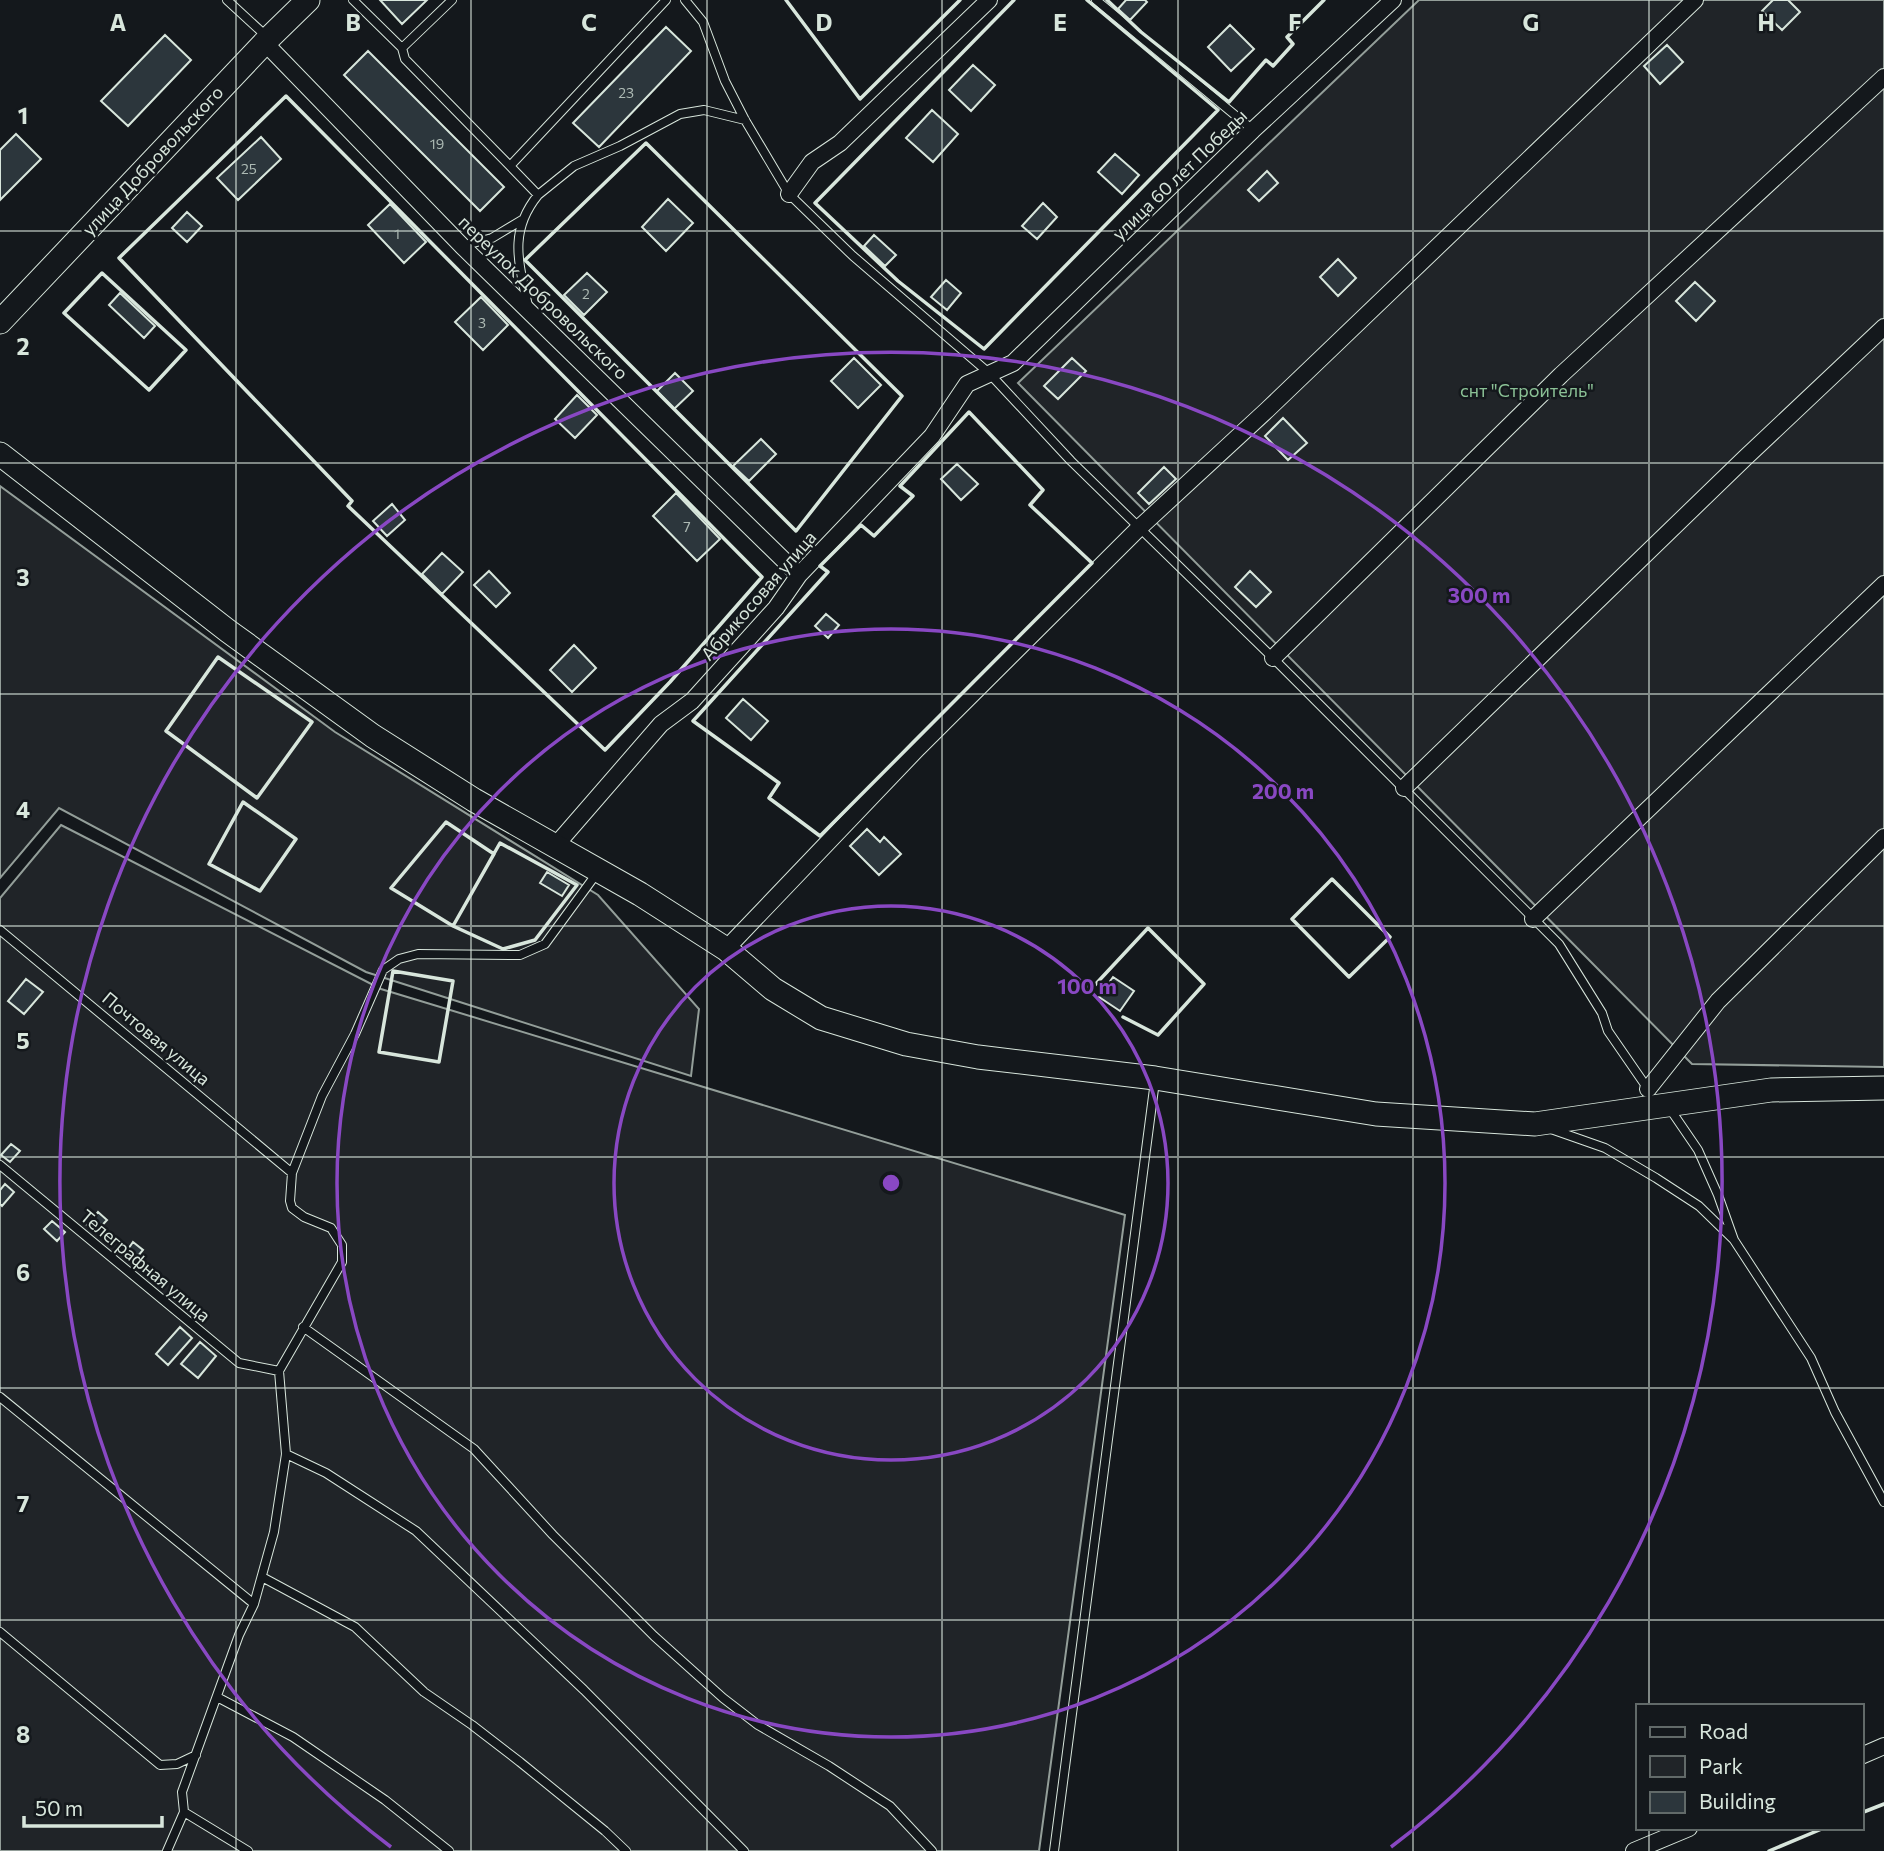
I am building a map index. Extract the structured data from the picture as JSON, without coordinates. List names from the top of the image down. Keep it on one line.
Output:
{"streets":{"street":["улица Добровольского","улица 60 лет Победы","переулок Добровольского","Абрикосовая улица"],"lane":["Почтовая улица","Телеграфная улица"]},"crossings":[["улица Добровольского","переулок Добровольского"],["улица 60 лет Победы","Абрикосовая улица"],["переулок Добровольского","Абрикосовая улица"]],"parks":["снт \"Строитель\""],"house_numbers":["23","19","25","1","2","3","7"],"legend":["Road","Park","Building"],"scale_bar":"50 m","grid":{"columns":["A","B","C","D","E","F","G","H"],"rows":["1","2","3","4","5","6","7","8"]},"rings":["300 m","200 m","100 m"]}
